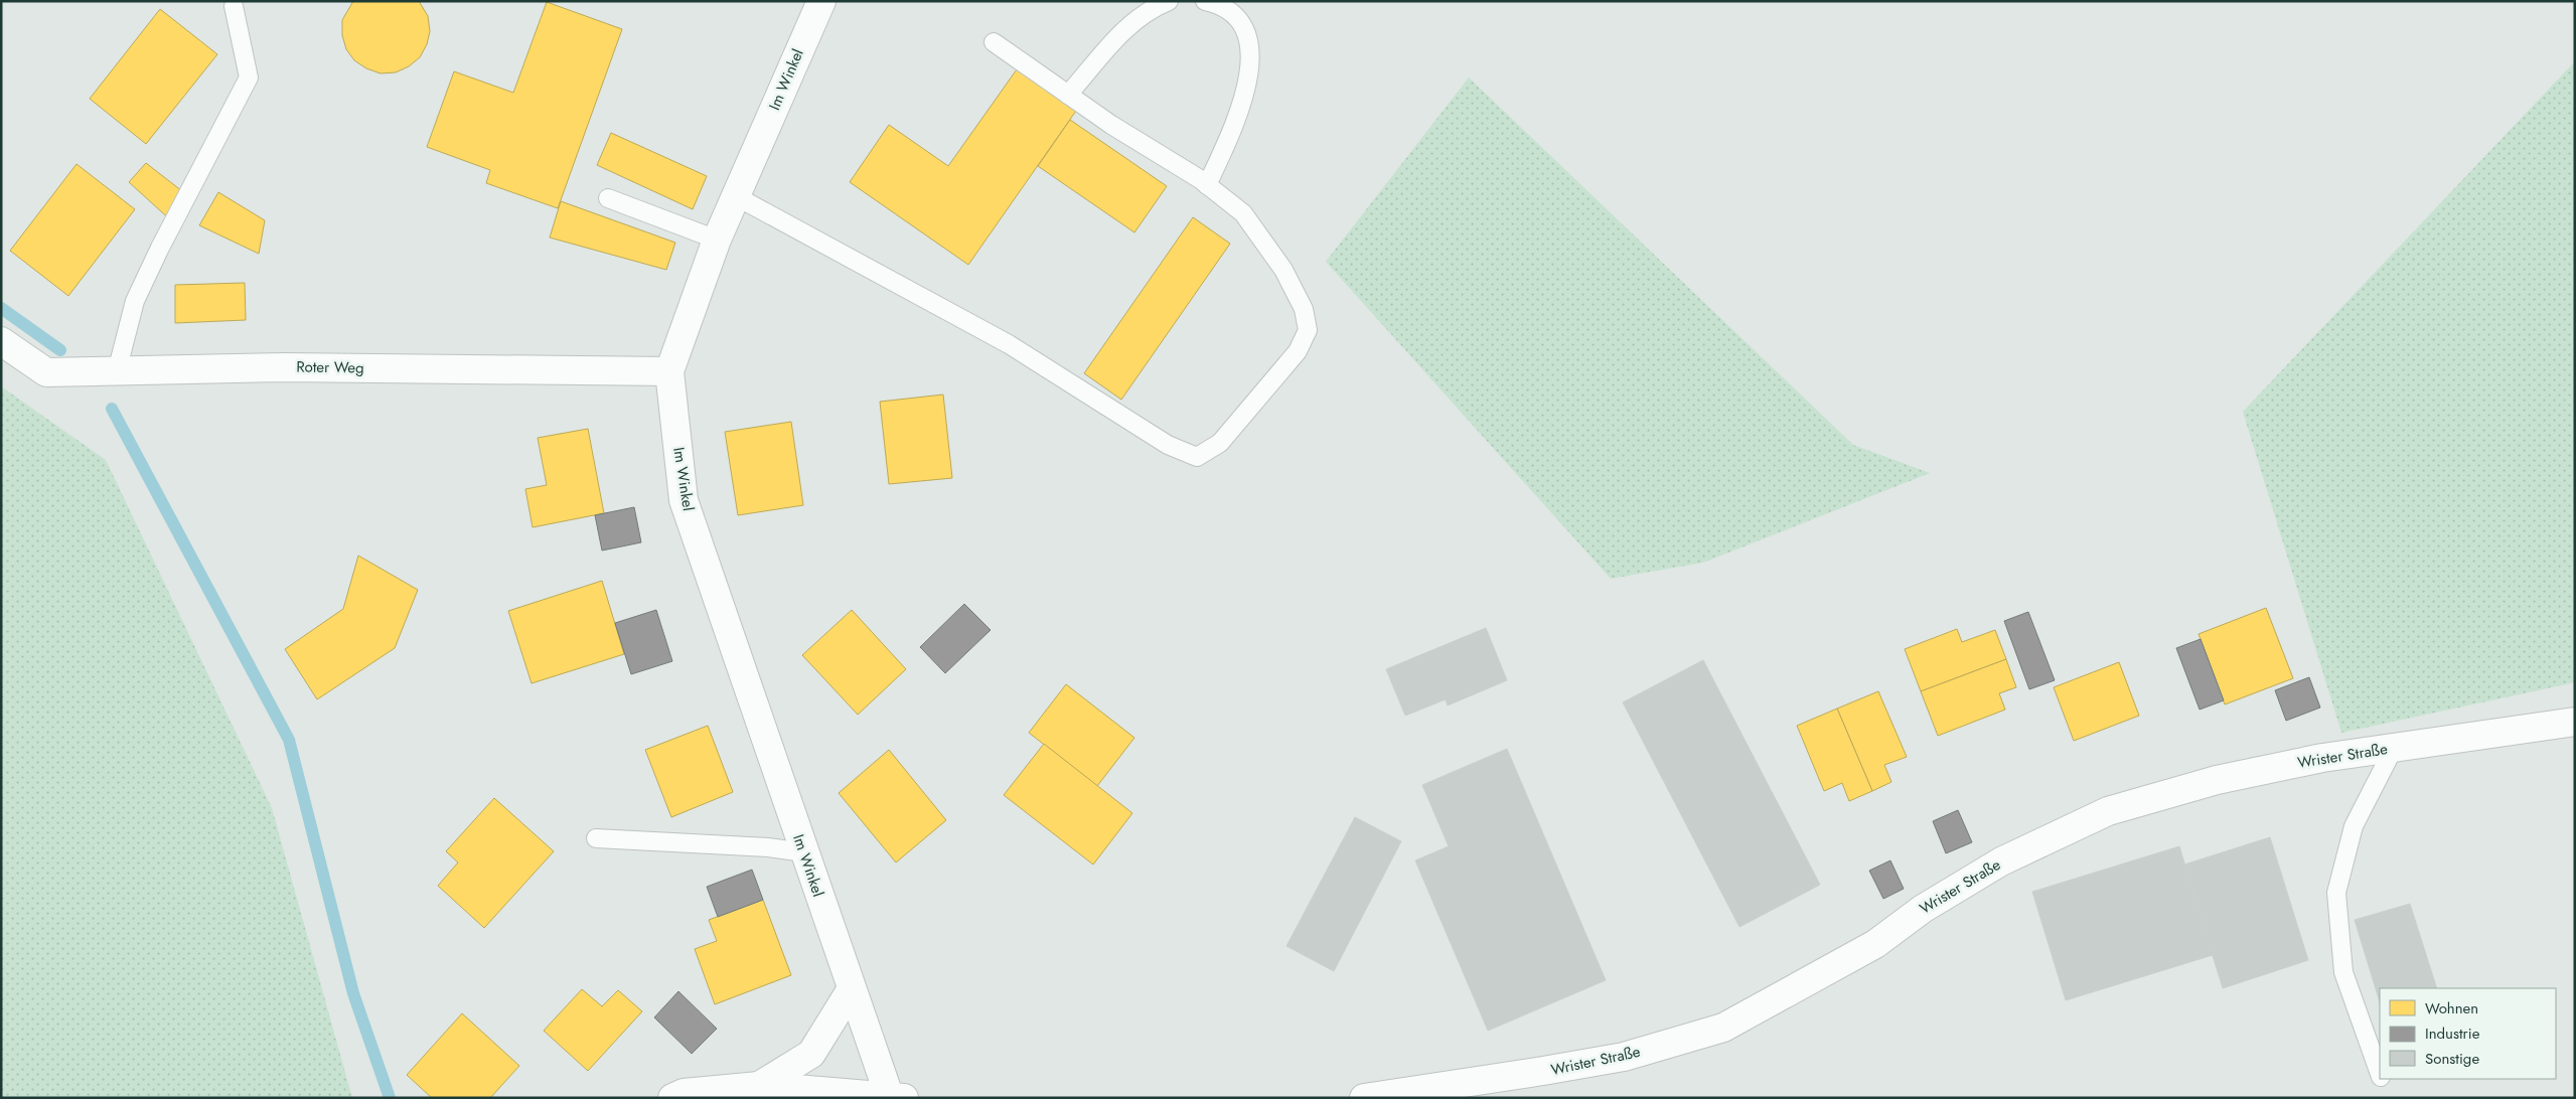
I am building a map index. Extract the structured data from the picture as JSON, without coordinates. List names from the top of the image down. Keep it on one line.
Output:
{"streets":{"street":["Im Winkel","Roter Weg","Wrister Straße"]},"crossings":[["Im Winkel","Roter Weg"]],"legend":["Wohnen","Industrie","Sonstige"]}
